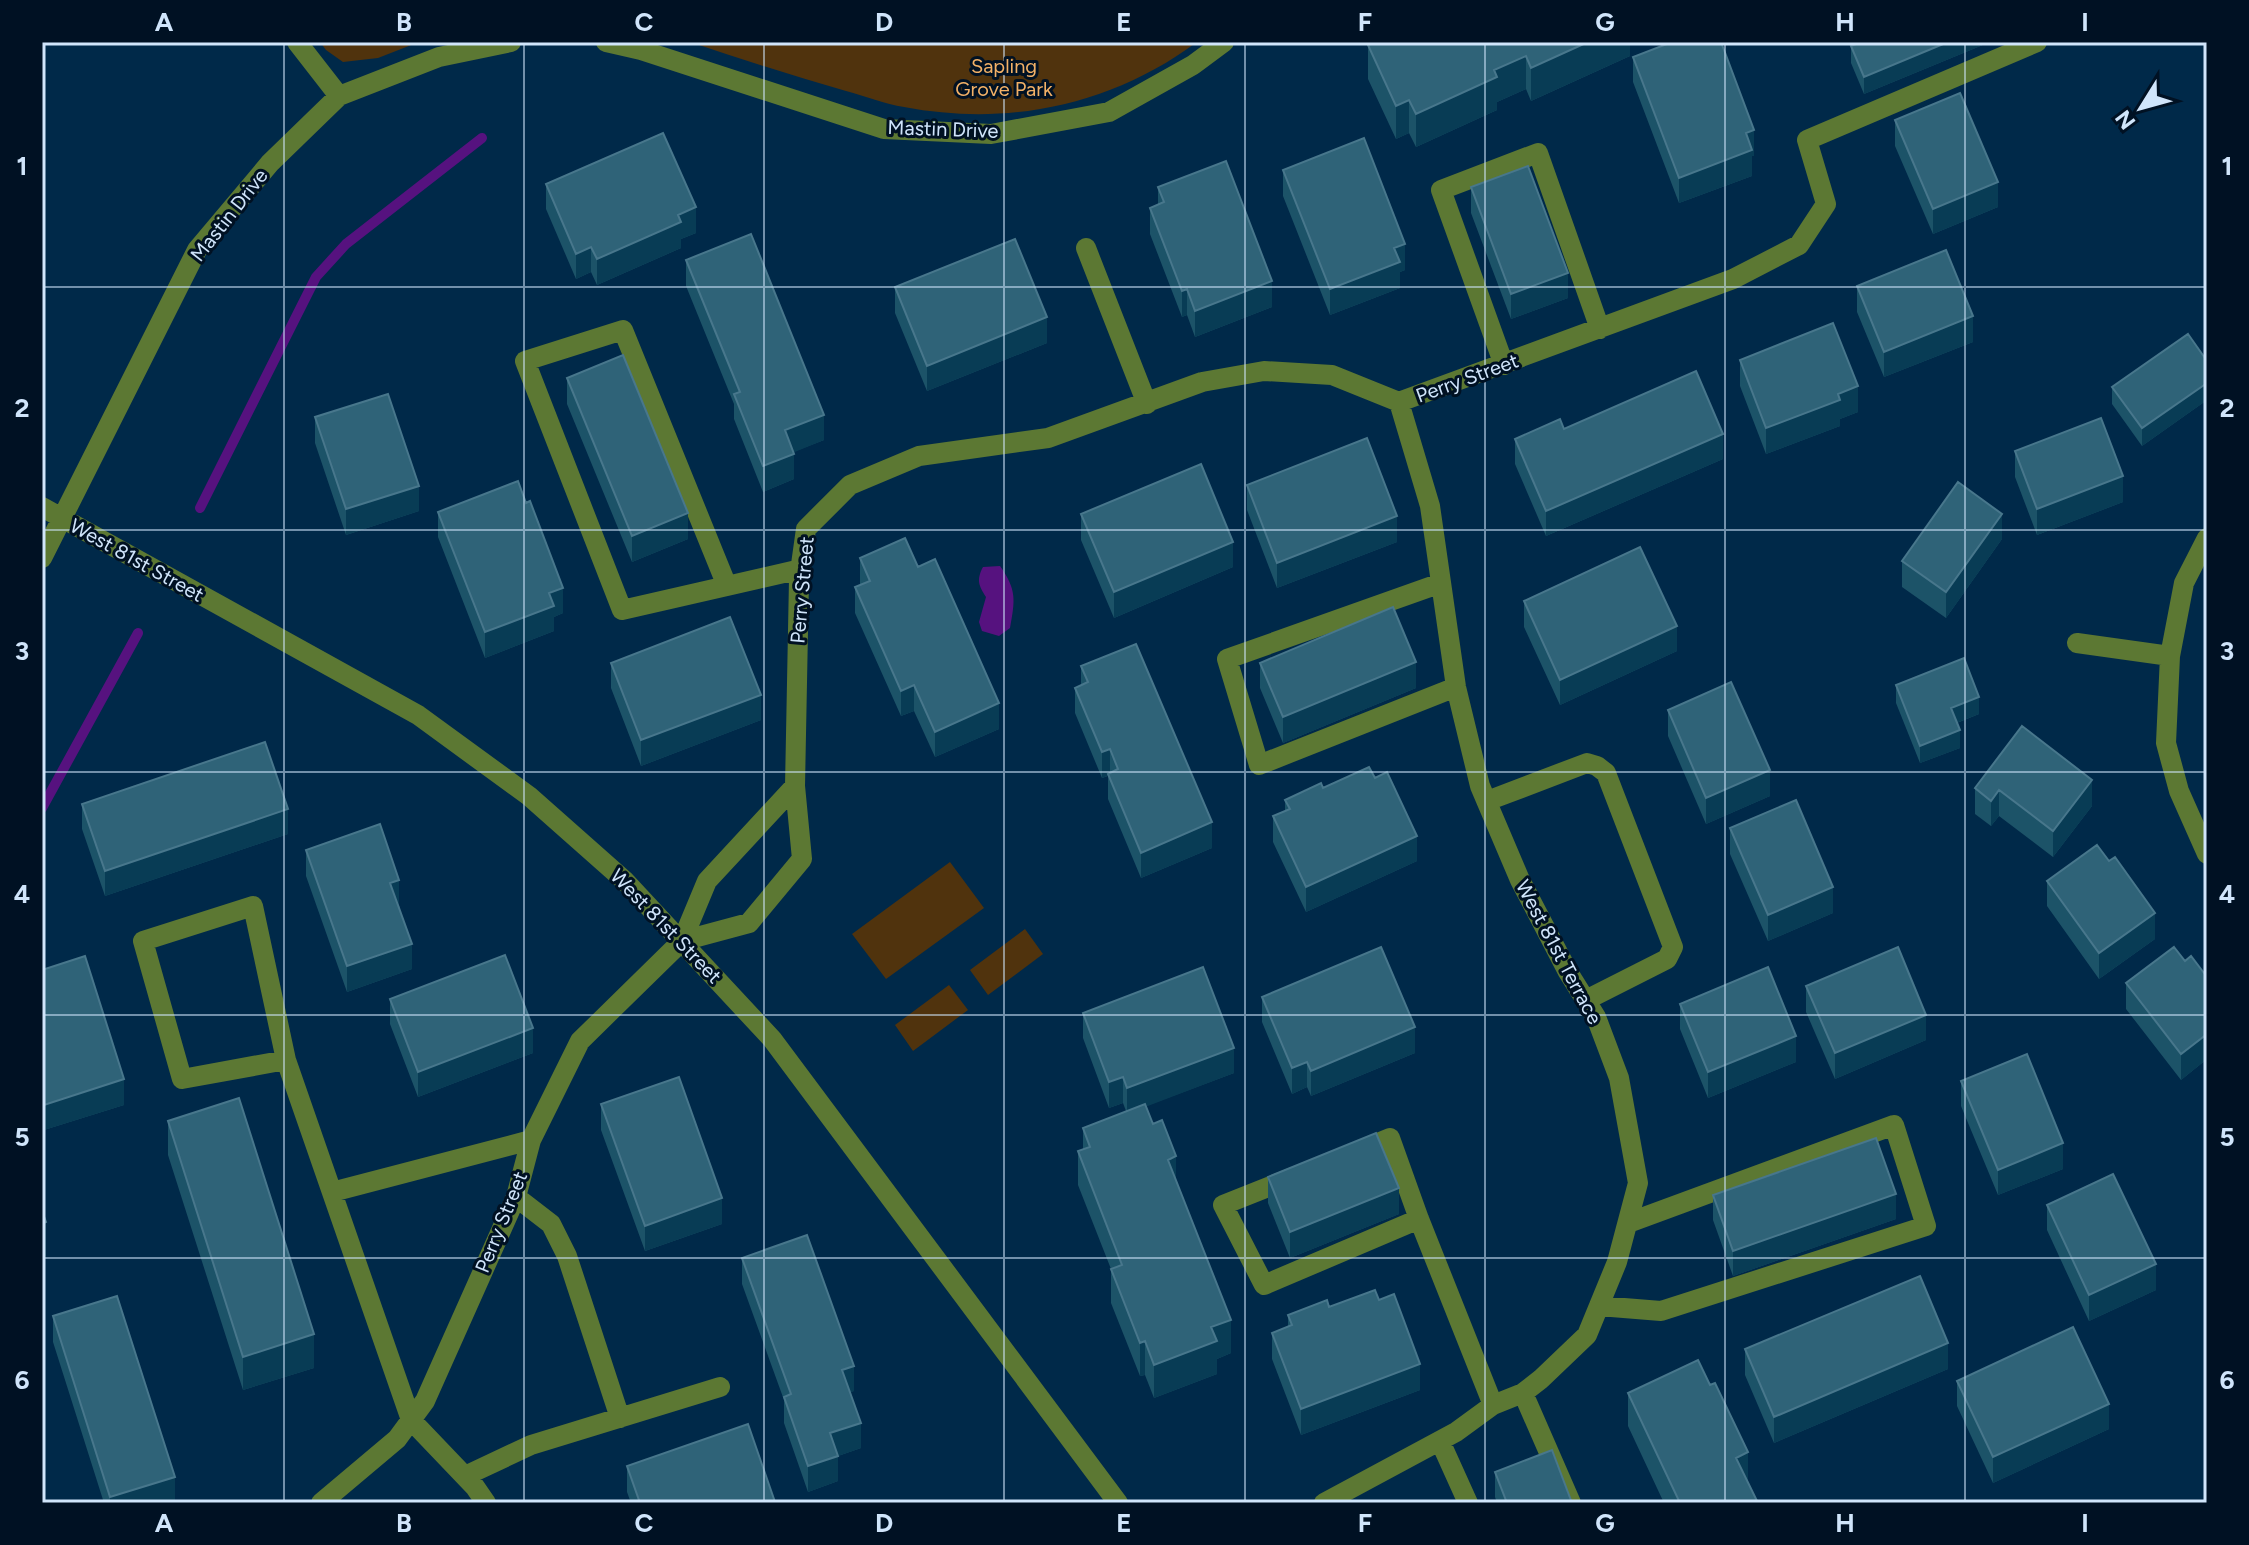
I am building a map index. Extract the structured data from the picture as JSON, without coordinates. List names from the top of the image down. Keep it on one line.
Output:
{"streets":{"street":["Mastin Drive","Perry Street","West 81st Street","West 81st Terrace"]},"crossings":[["Mastin Drive","West 81st Street"],["Perry Street","West 81st Street"],["Perry Street","West 81st Terrace"]],"parks":["Sapling Grove Park"],"north":"bottom left","grid":{"columns":["A","B","C","D","E","F","G","H","I"],"rows":["1","2","3","4","5","6"]}}
